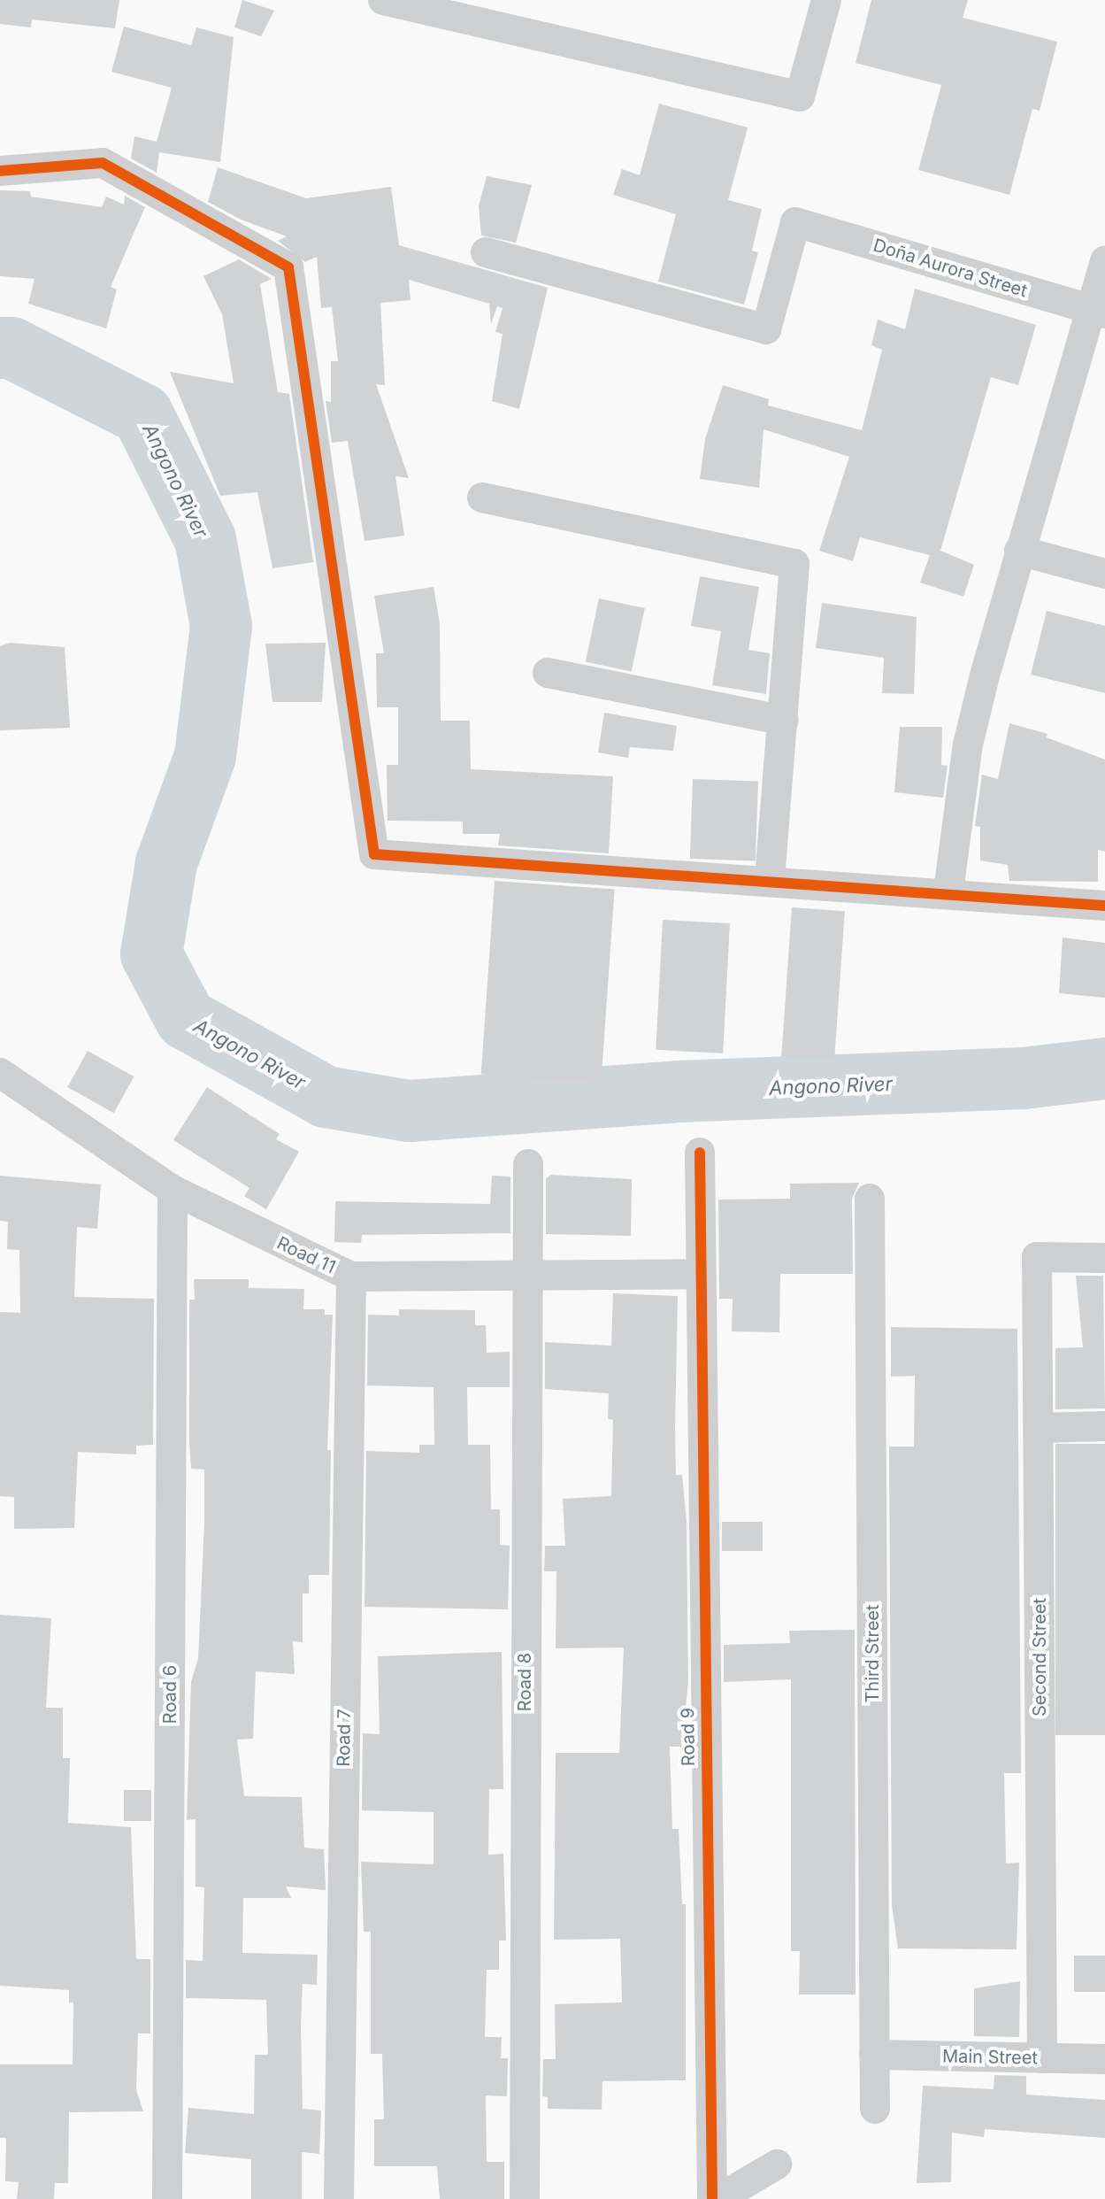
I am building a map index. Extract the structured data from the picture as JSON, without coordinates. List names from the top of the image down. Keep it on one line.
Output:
{"streets":{"street":["Doña Aurora Street","Road 11","Third Street","Second Street","Road 8","Road 6","Road 9","Road 7","Main Street"]},"crossings":[["Road 11","Road 8"],["Road 11","Road 6"],["Road 11","Road 9"],["Road 11","Road 7"],["Third Street","Main Street"],["Second Street","Main Street"]],"water":["Angono River"]}
